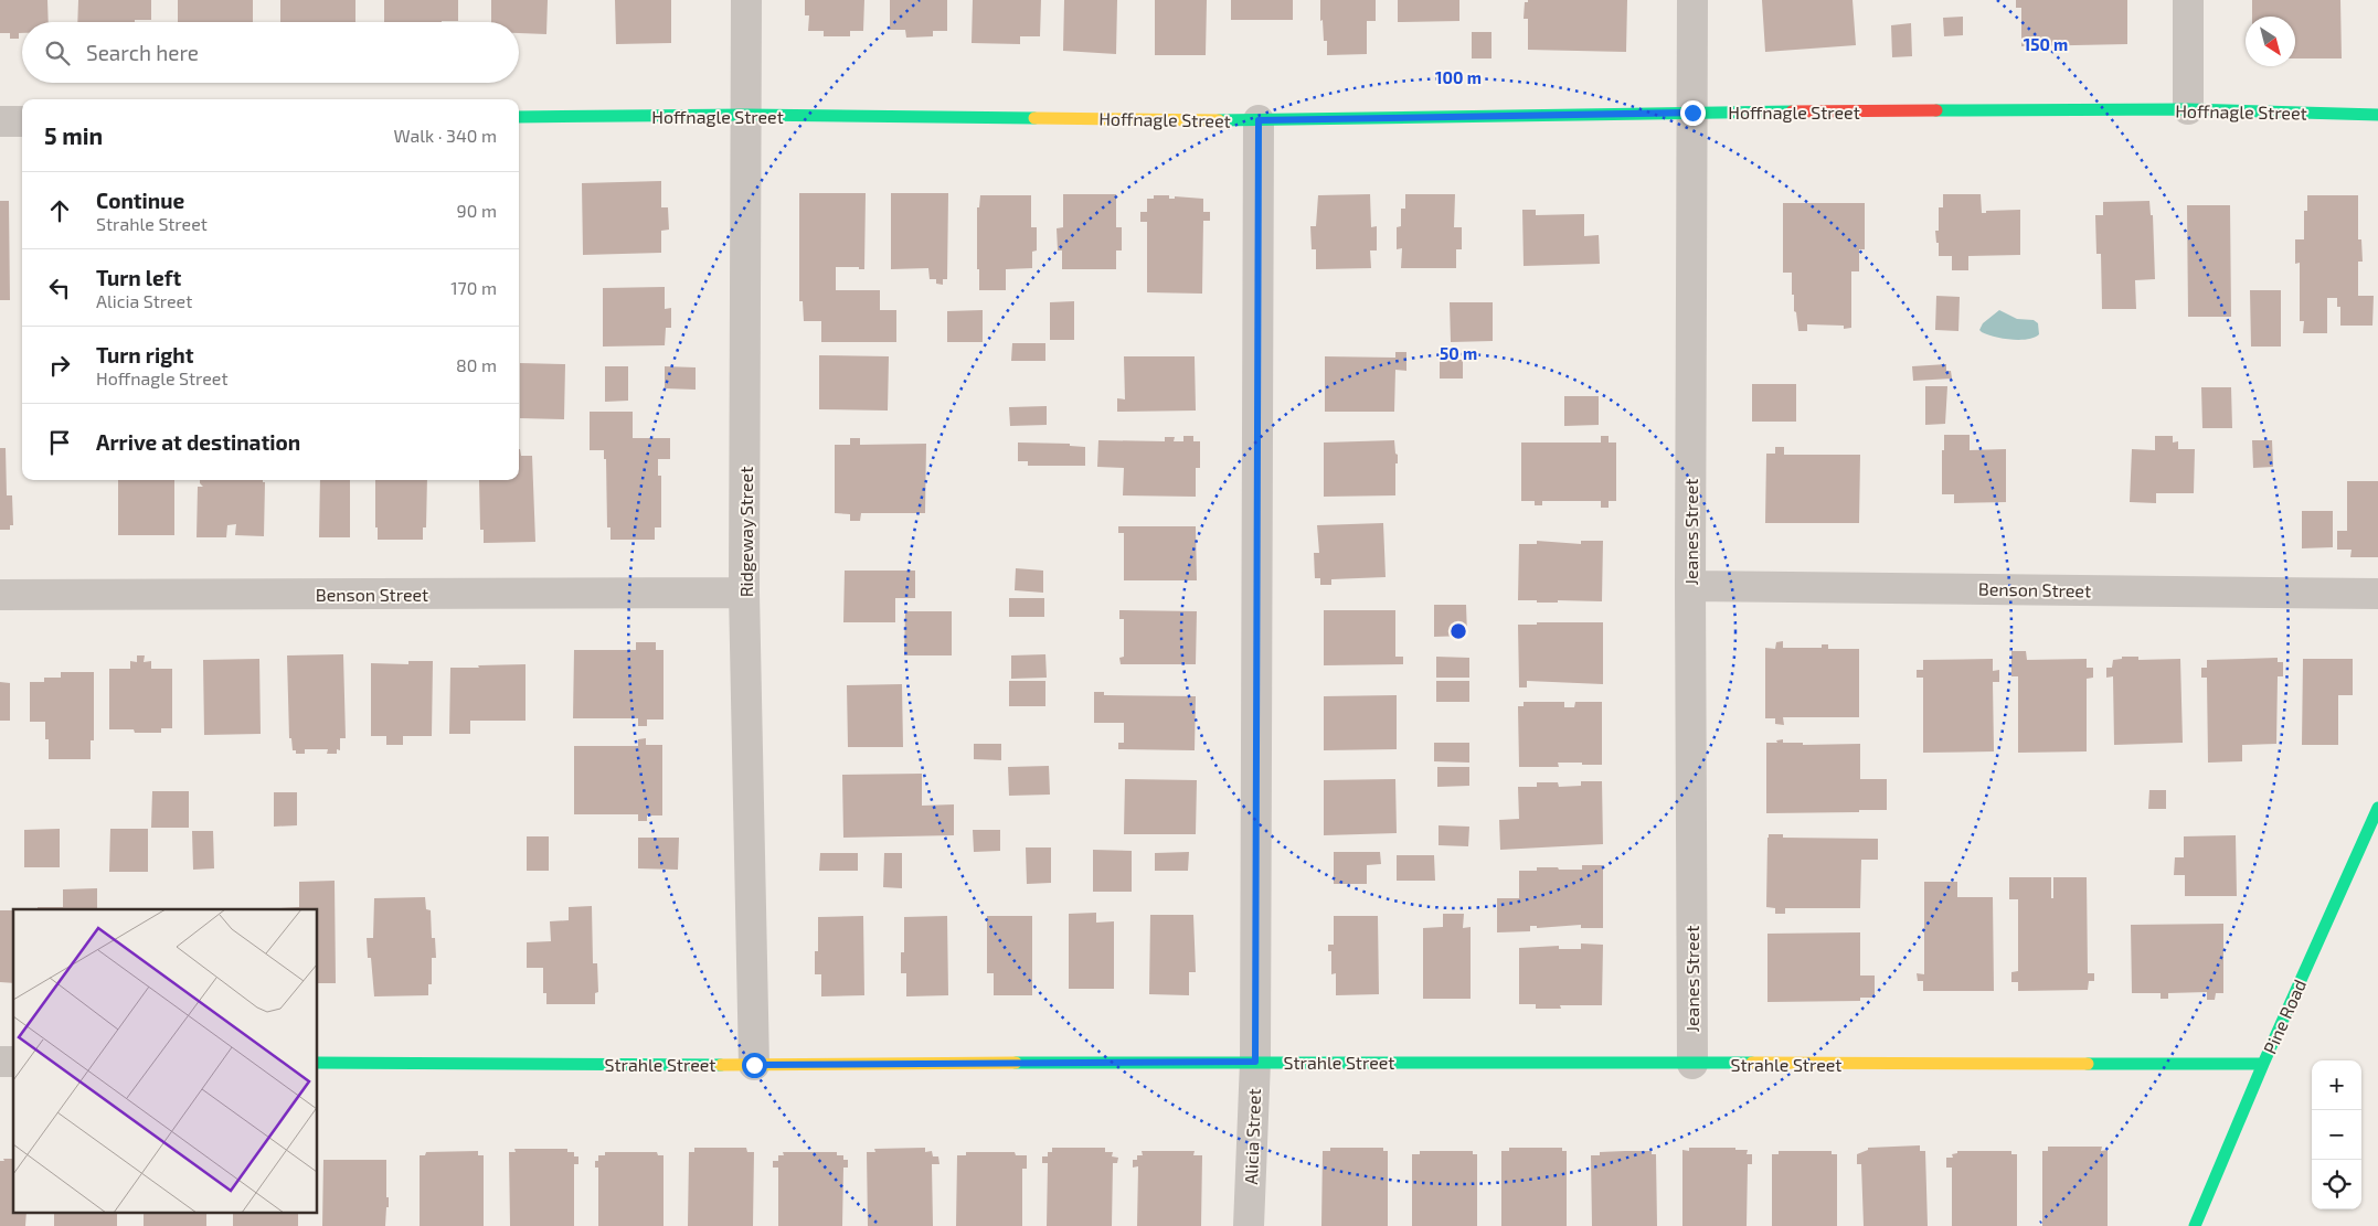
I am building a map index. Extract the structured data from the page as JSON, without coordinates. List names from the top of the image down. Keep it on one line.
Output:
{"streets":{"street":["Hoffnagle Street","Ridgeway Street","Jeanes Street","Benson Street","Pine Road","Strahle Street","Alicia Street"]},"crossings":[["Hoffnagle Street","Ridgeway Street"],["Hoffnagle Street","Jeanes Street"],["Hoffnagle Street","Alicia Street"],["Ridgeway Street","Benson Street"],["Ridgeway Street","Strahle Street"],["Jeanes Street","Benson Street"],["Jeanes Street","Strahle Street"],["Pine Road","Strahle Street"],["Strahle Street","Alicia Street"]],"north":"bottom right","page":{"search":"Search here","heading":["5 min","Walk · 340 m"],"list":[["Continue","Strahle Street","90 m"],["Turn left","Alicia Street","170 m"],["Turn right","Hoffnagle Street","80 m"],"Arrive at destination"],"map_buttons":["+","−"]},"rings":["150 m","100 m","50 m"]}
